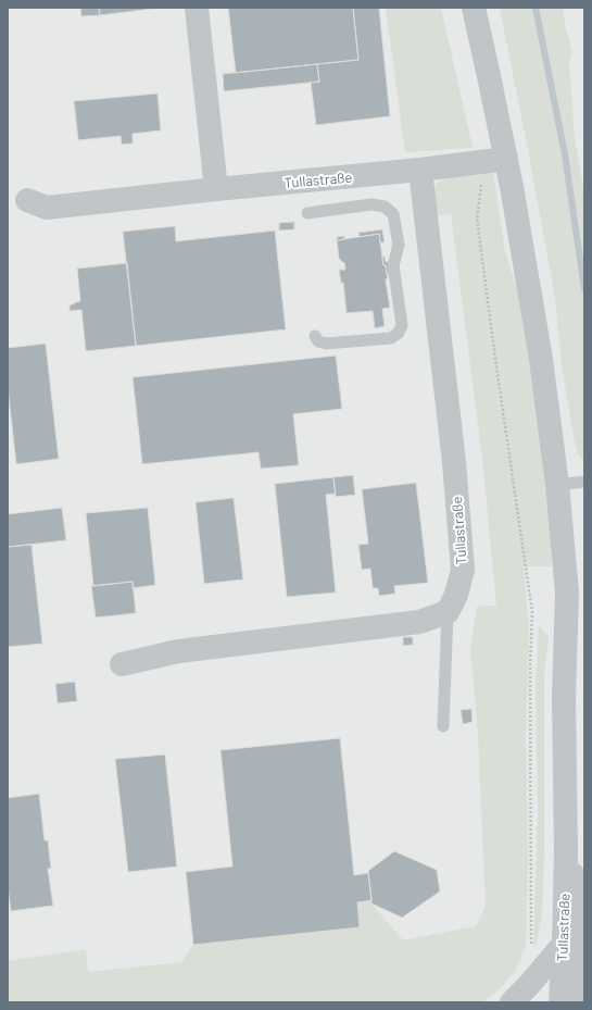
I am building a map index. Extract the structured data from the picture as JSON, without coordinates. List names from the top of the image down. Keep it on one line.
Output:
{"streets":{"street":["Tullastraße"]}}
